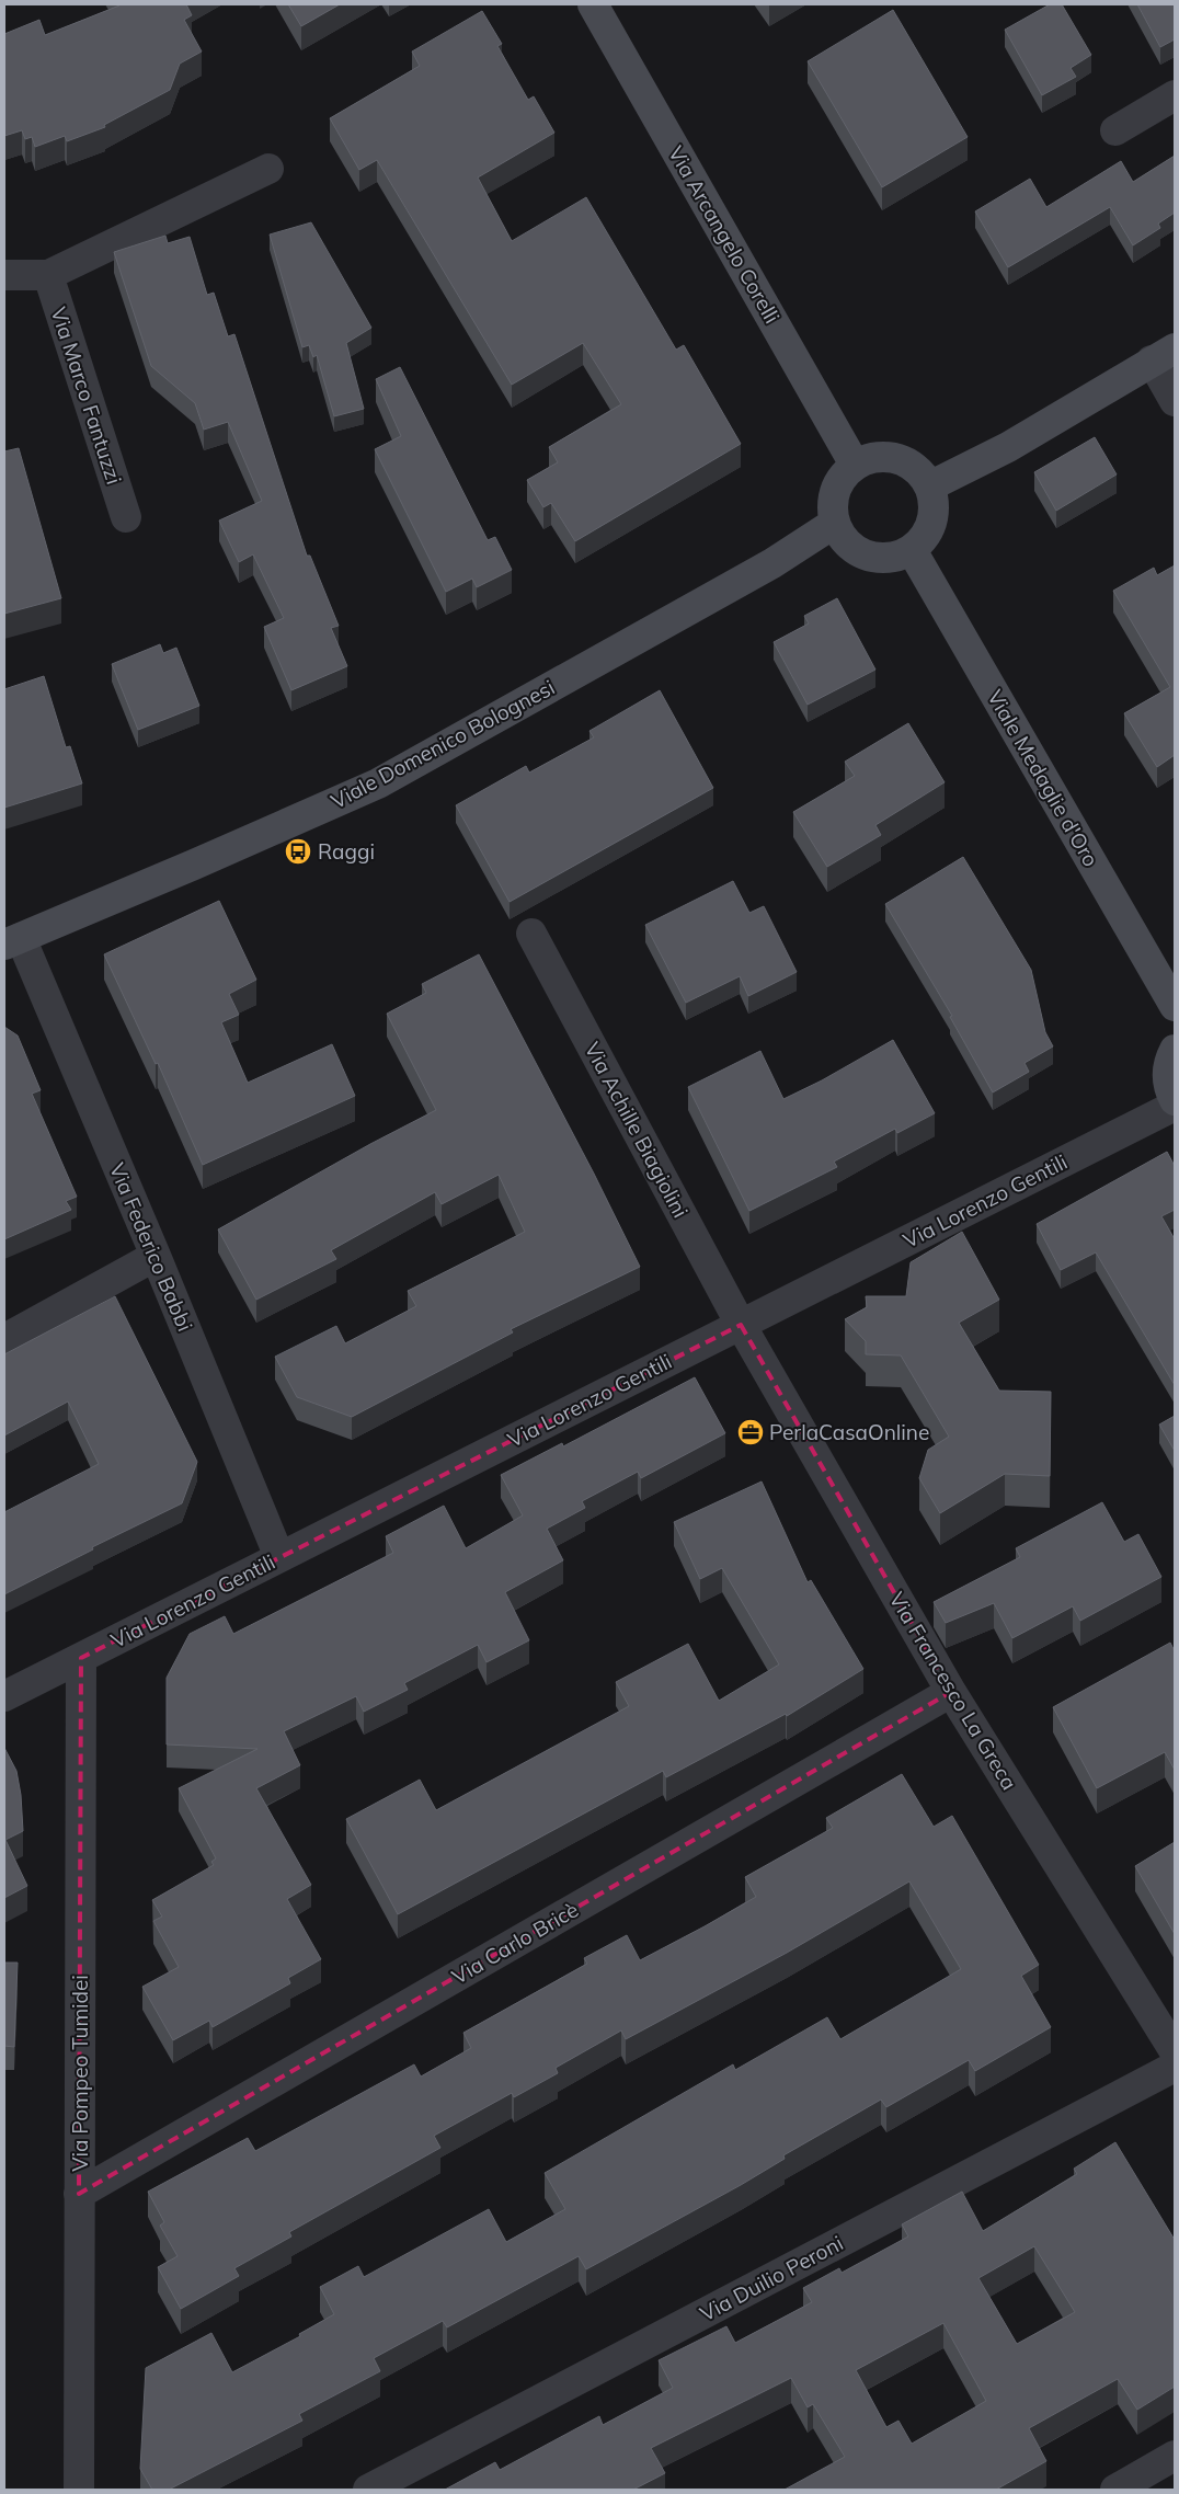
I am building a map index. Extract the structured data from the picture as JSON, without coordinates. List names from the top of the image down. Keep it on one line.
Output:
{"streets":{"street":["Via Arcangelo Corelli","Via Marco Fantuzzi","Viale Domenico Bolognesi","Viale Medaglie d'Oro","Via Achille Biagiolini","Via Lorenzo Gentili","Via Federico Babbi","Via Francesco La Greca","Via Carlo Bricè","Via Pompeo Tumidei","Via Duilio Peroni"]},"crossings":[["Via Arcangelo Corelli","Viale Domenico Bolognesi"],["Via Arcangelo Corelli","Viale Medaglie d'Oro"],["Viale Domenico Bolognesi","Viale Medaglie d'Oro"],["Viale Domenico Bolognesi","Via Federico Babbi"],["Via Achille Biagiolini","Via Lorenzo Gentili"],["Via Achille Biagiolini","Via Francesco La Greca"],["Via Lorenzo Gentili","Via Federico Babbi"],["Via Lorenzo Gentili","Via Francesco La Greca"],["Via Lorenzo Gentili","Via Pompeo Tumidei"],["Via Francesco La Greca","Via Carlo Bricè"],["Via Carlo Bricè","Via Pompeo Tumidei"]],"places":{"bus stop":["Raggi"],"office":["PerlaCasaOnline"]}}
